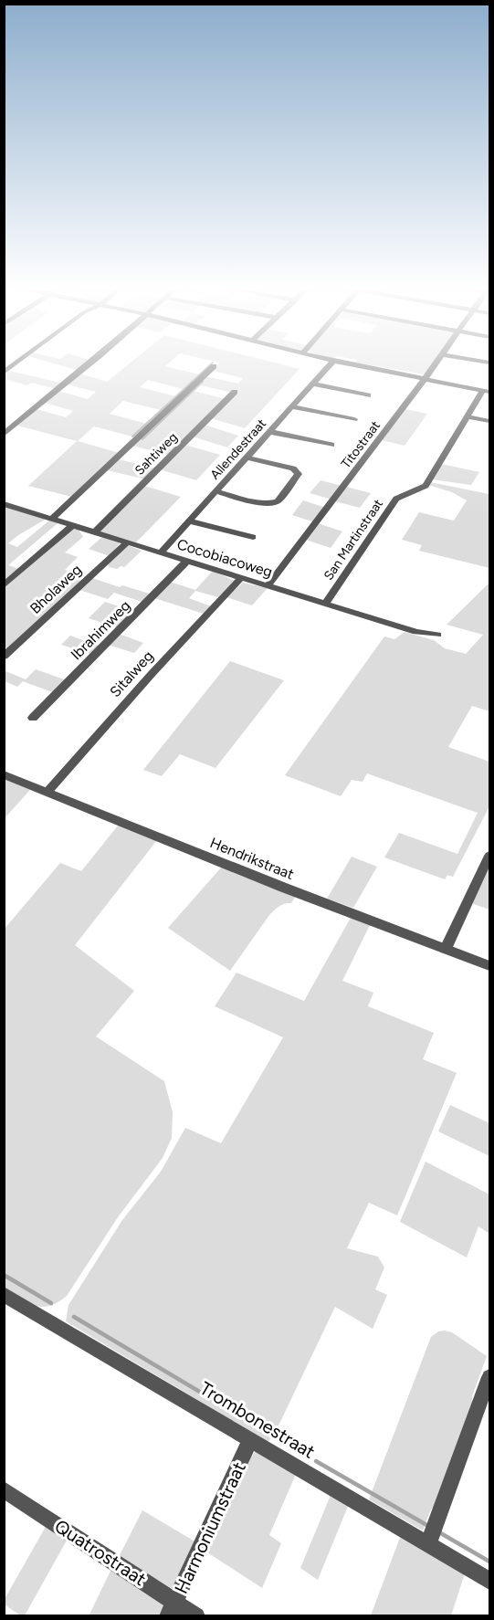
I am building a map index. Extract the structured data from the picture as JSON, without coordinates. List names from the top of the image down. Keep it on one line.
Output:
{"streets":{"street":["Titostraat","Allendestraat","Sahtiweg","San Martinstraat","Cocobiacoweg","Bholaweg","Ibrahimweg","Sitalweg","Hendrikstraat","Trombonestraat","Harmoniumstraat","Quatrostraat"]},"crossings":[["Titostraat","Cocobiacoweg"],["Allendestraat","Cocobiacoweg"],["Sahtiweg","Cocobiacoweg"],["San Martinstraat","Cocobiacoweg"],["Cocobiacoweg","Bholaweg"],["Cocobiacoweg","Ibrahimweg"],["Cocobiacoweg","Sitalweg"],["Sitalweg","Hendrikstraat"],["Trombonestraat","Harmoniumstraat"],["Harmoniumstraat","Quatrostraat"]]}
